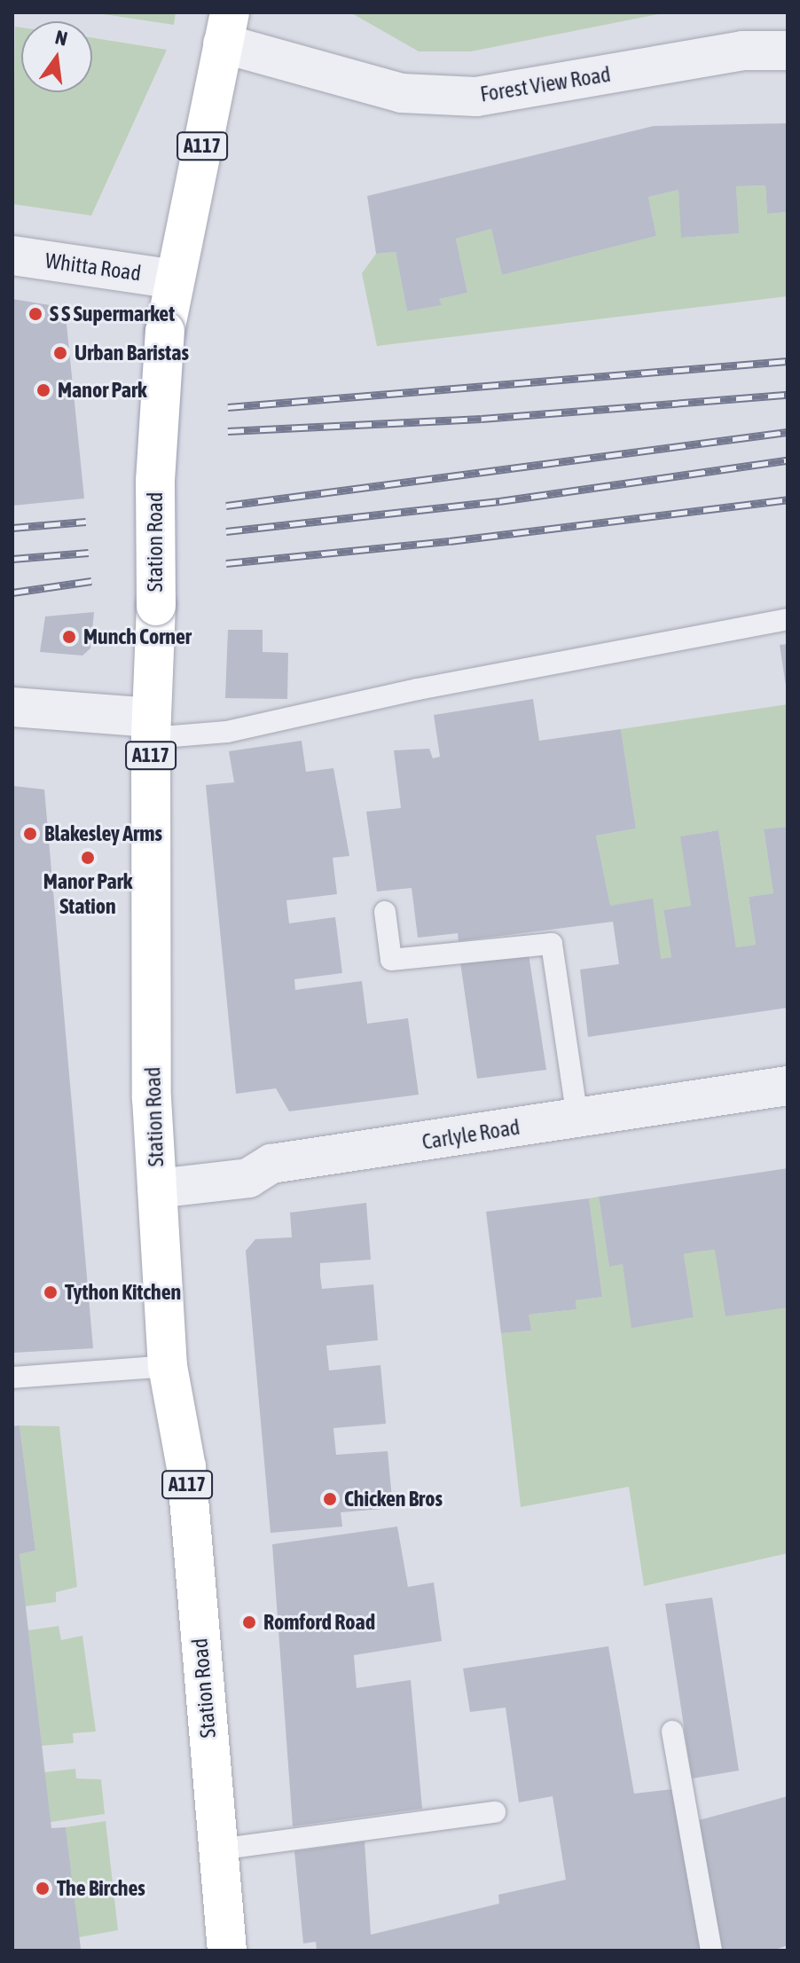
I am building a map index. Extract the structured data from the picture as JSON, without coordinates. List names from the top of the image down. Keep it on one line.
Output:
{"streets":{"main road":["A117","Station Road"],"street":["Forest View Road","Whitta Road","Carlyle Road"]},"crossings":[["Forest View Road","A117"],["A117","Whitta Road"],["A117","Station Road"],["Whitta Road","Station Road"],["Station Road","Carlyle Road"]],"places":["S S Supermarket","Urban Baristas","Manor Park","Munch Corner","Blakesley Arms","Manor Park Station","Tython Kitchen","Chicken Bros","Romford Road","The Birches"],"north":"top"}
